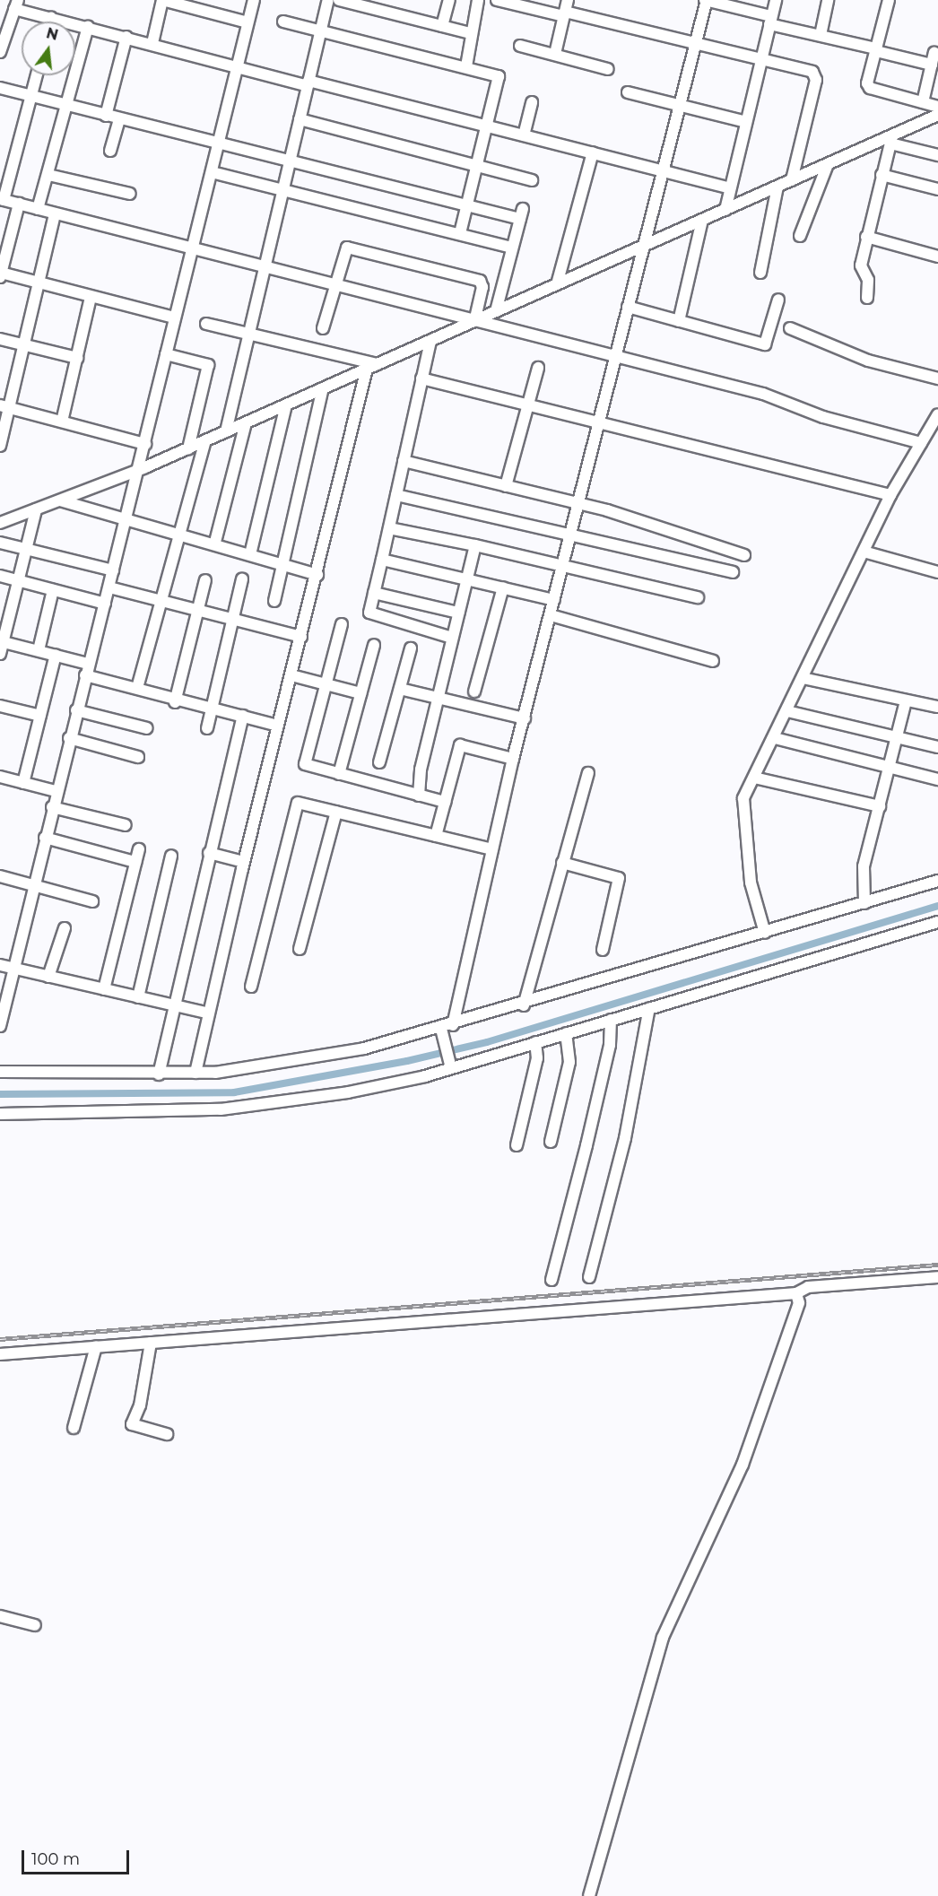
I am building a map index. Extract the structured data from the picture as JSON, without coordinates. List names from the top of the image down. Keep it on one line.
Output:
{"scale_bar":"100 m","north":"top"}
